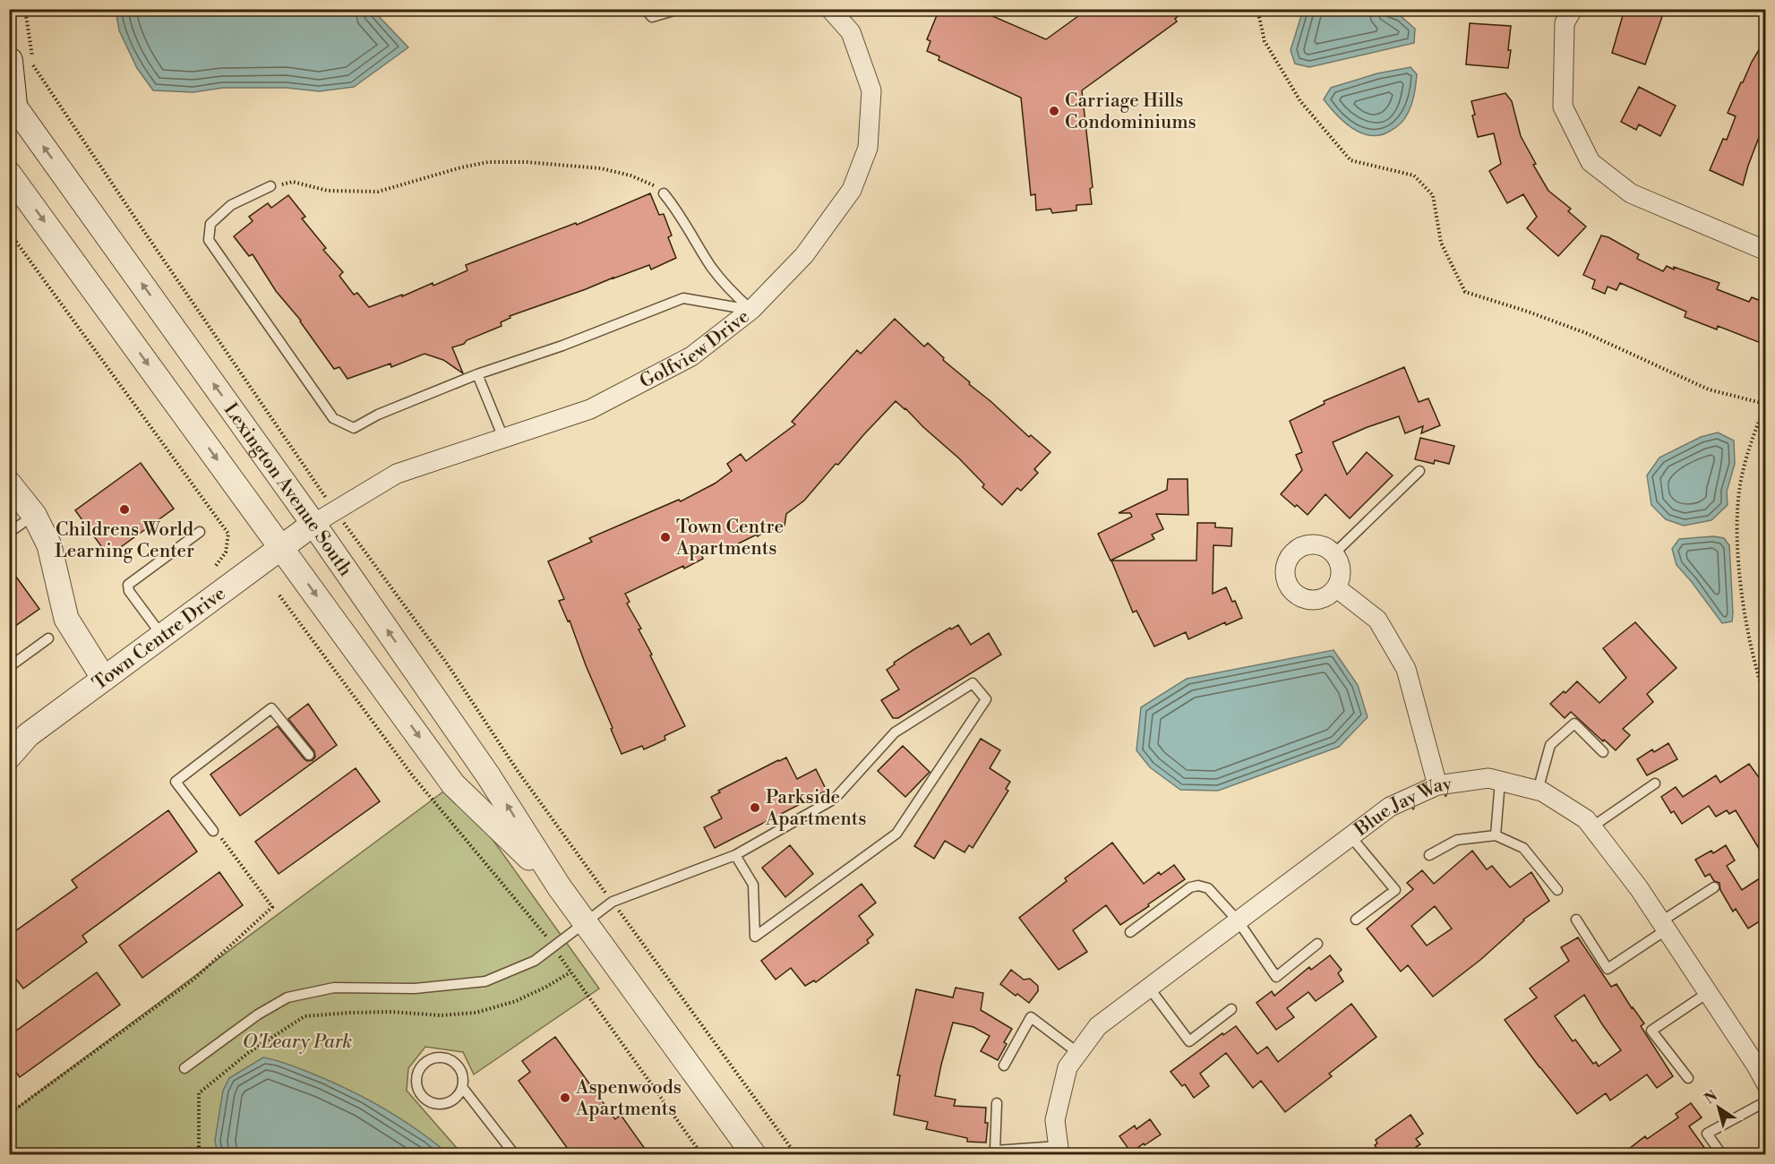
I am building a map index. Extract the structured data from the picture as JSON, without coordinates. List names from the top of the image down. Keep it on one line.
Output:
{"streets":{"street":["Golfview Drive","Lexington Avenue South","Town Centre Drive","Blue Jay Way"]},"crossings":[["Golfview Drive","Lexington Avenue South"],["Golfview Drive","Town Centre Drive"],["Lexington Avenue South","Town Centre Drive"]],"parks":["O'Leary Park"],"places":["Carriage Hills Condominiums","Childrens World Learning Center","Town Centre Apartments","Parkside Apartments","Aspenwoods Apartments"],"north":"top left"}
